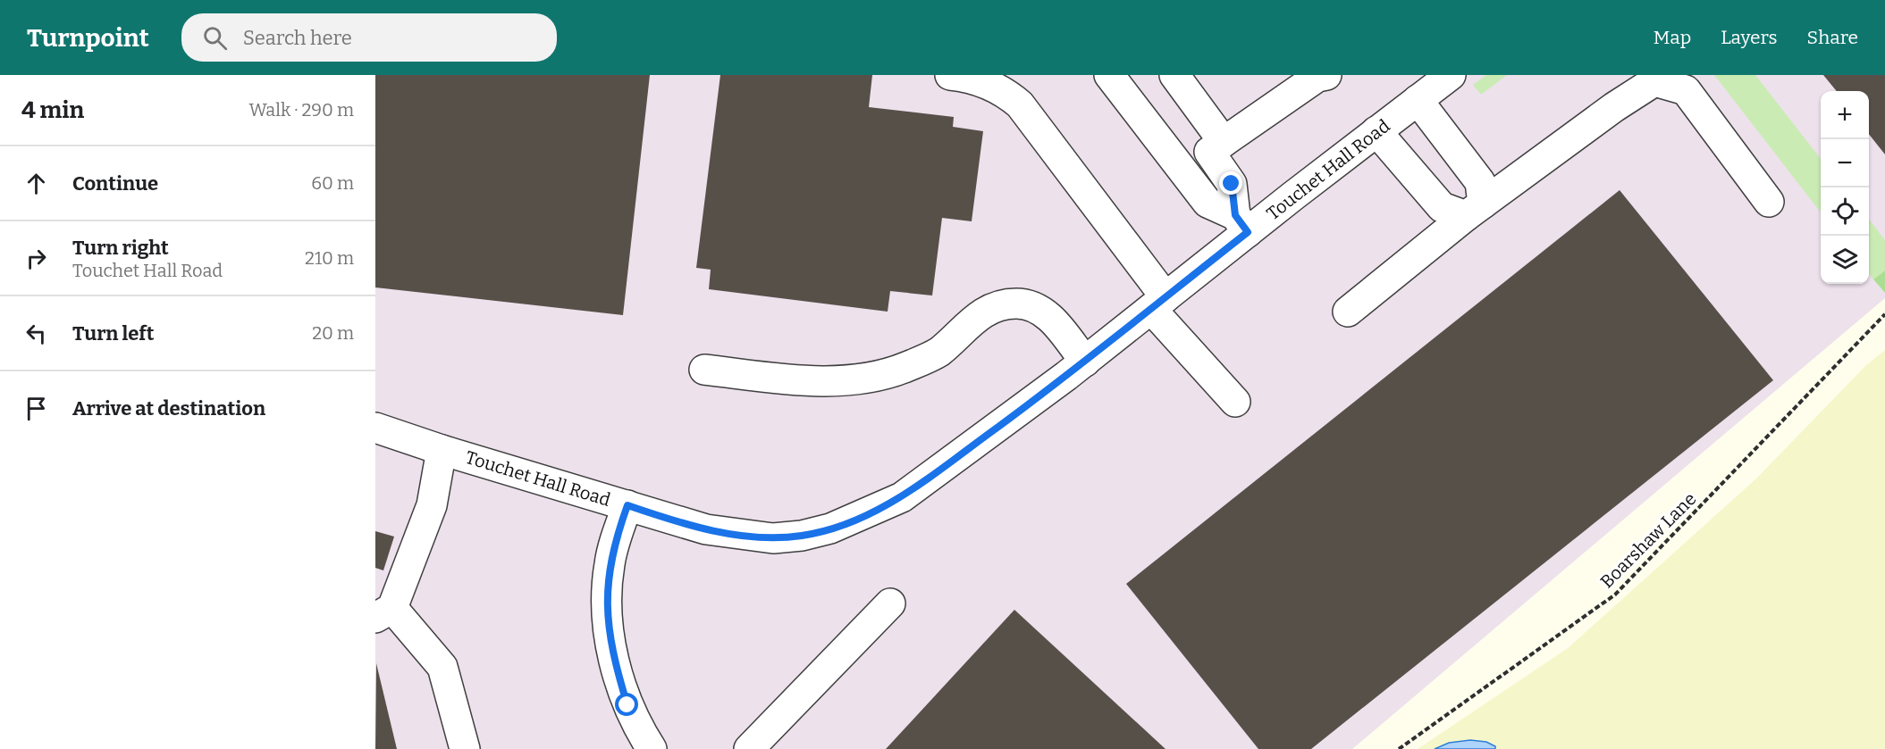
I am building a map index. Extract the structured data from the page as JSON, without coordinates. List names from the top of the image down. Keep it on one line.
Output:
{"streets":{"street":["Touchet Hall Road"],"path":["Boarshaw Lane"]},"page":{"header":"Turnpoint","search":"Search here","nav":["Map","Layers","Share"],"heading":["4 min","Walk · 290 m"],"map_buttons":["+","−"],"list":[["Continue","60 m"],["Turn right","Touchet Hall Road","210 m"],["Turn left","20 m"],"Arrive at destination"]}}
